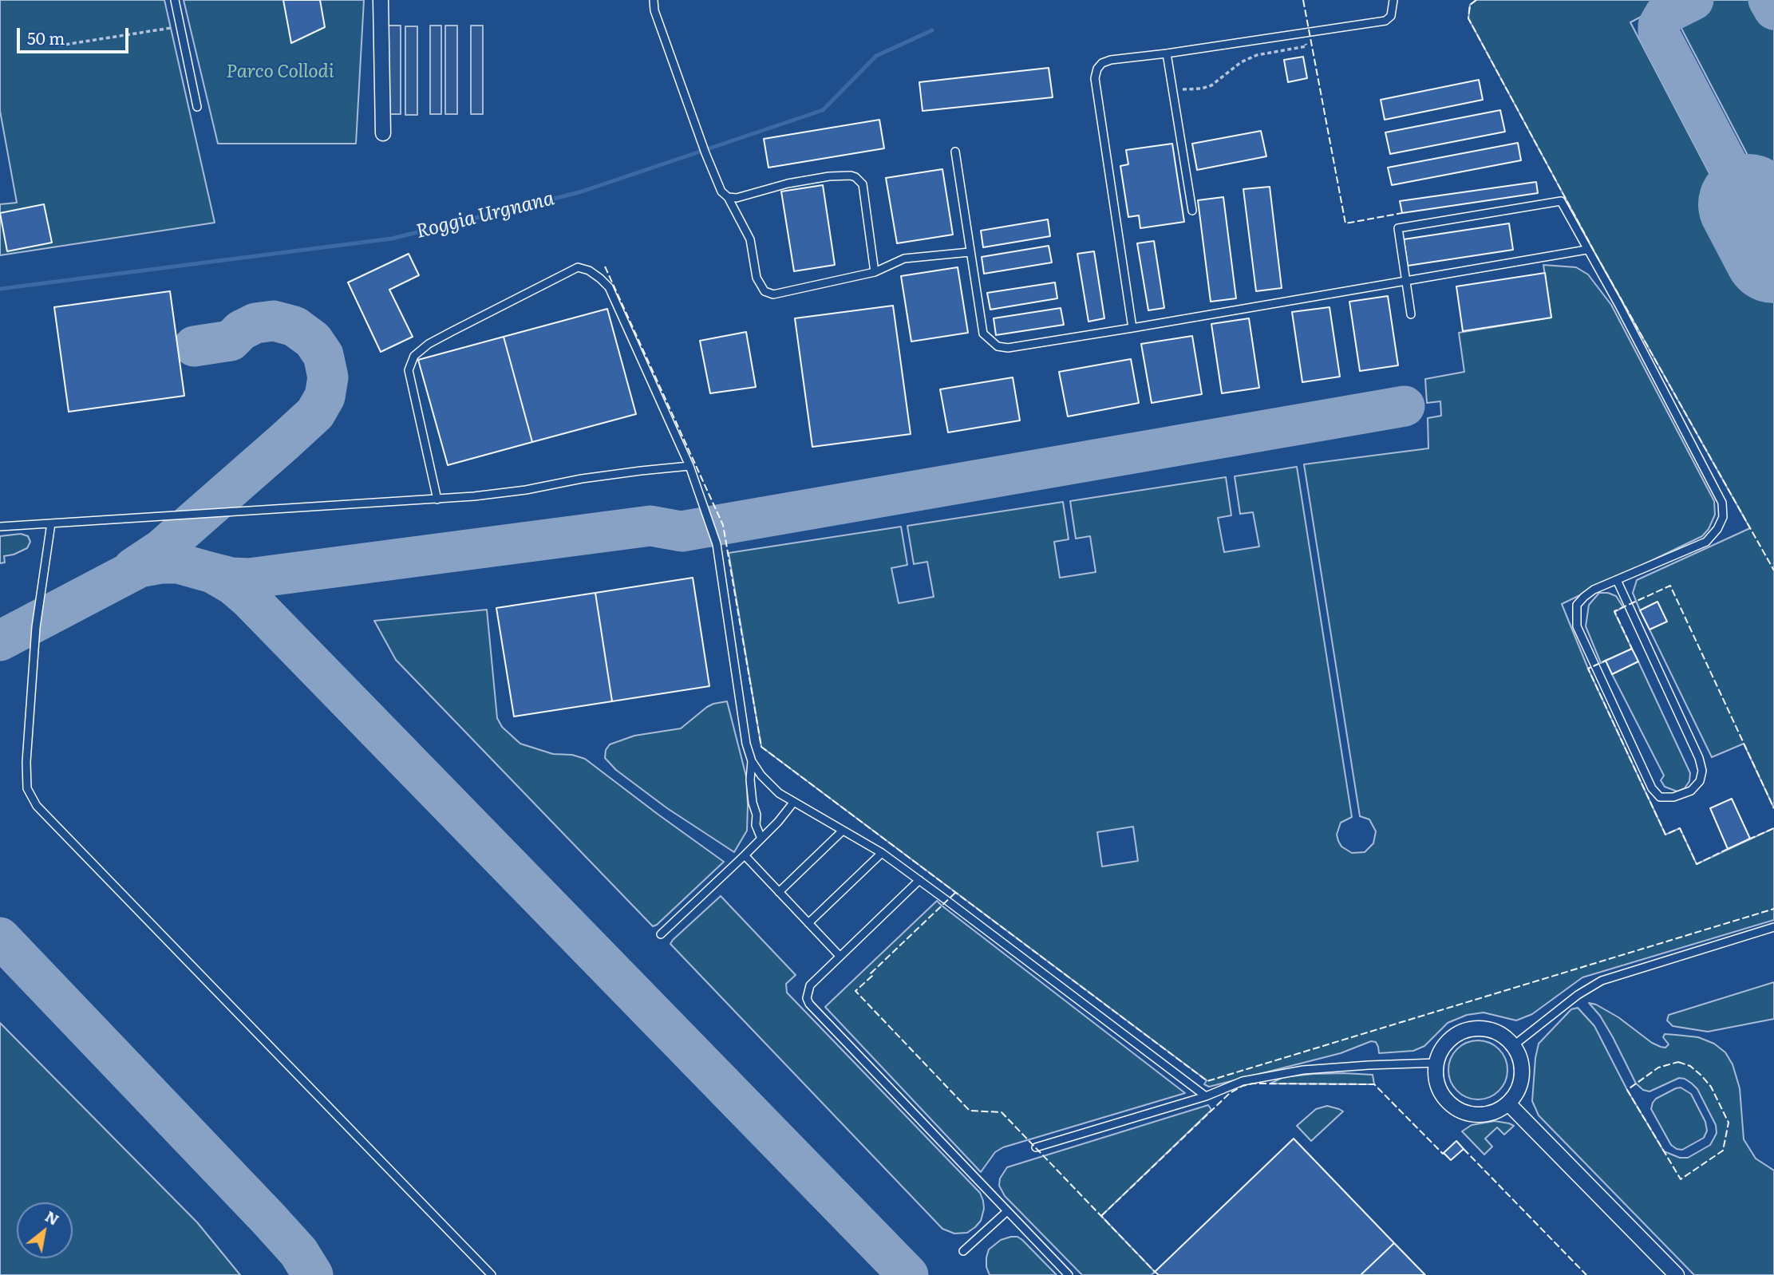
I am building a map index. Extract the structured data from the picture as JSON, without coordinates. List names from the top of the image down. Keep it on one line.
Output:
{"water":["Roggia Urgnana"],"parks":["Parco Collodi"],"scale_bar":"50 m","north":"top right"}
